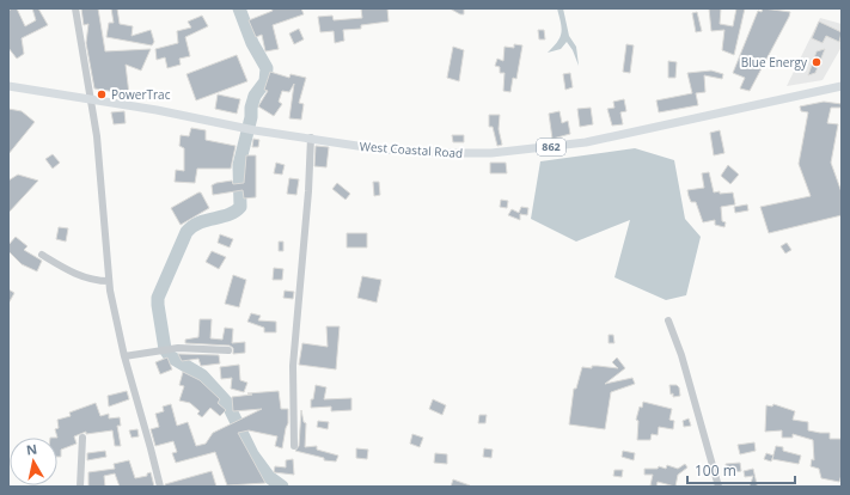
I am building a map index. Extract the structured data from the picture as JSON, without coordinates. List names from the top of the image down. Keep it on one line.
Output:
{"streets":{"main road":["862","West Coastal Road"]},"places":["Blue Energy","PowerTrac"],"scale_bar":"100 m","north":"top"}
